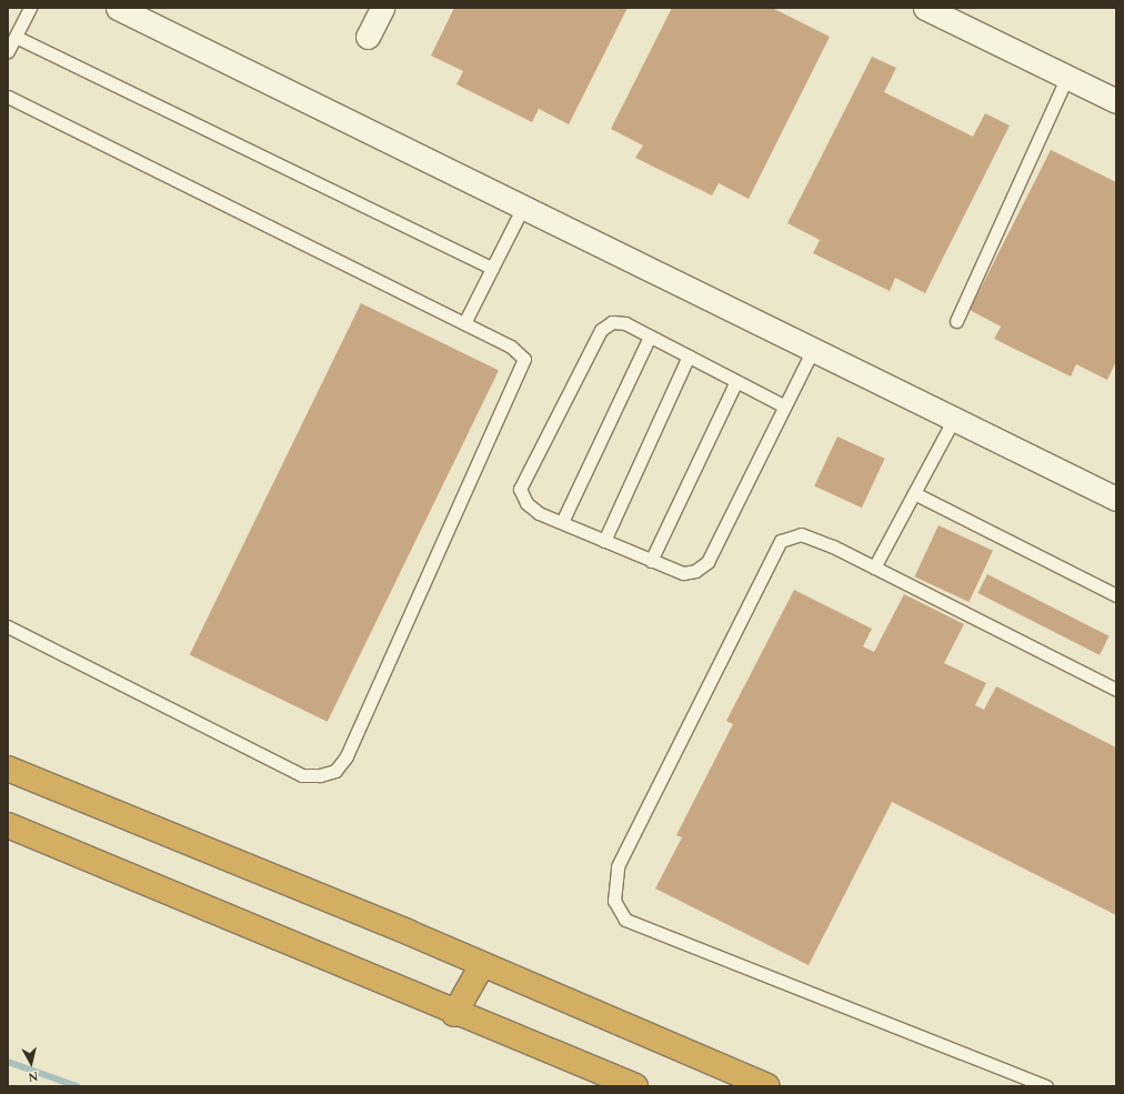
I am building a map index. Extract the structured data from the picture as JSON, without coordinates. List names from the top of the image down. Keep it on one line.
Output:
{"north":"bottom"}
